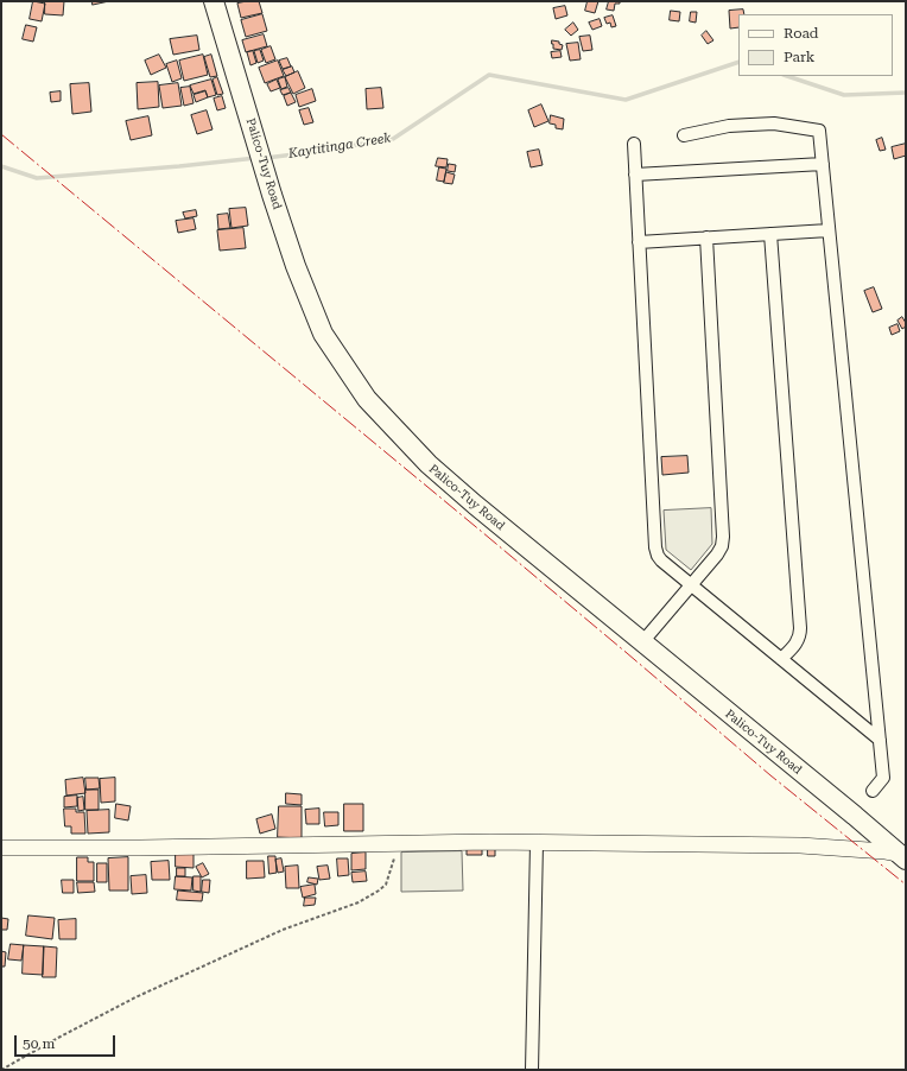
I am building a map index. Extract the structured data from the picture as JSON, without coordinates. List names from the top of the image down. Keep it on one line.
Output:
{"streets":{"main road":["Palico-Tuy Road"]},"water":["Kaytitinga Creek"],"legend":["Road","Park"],"scale_bar":"50 m"}
